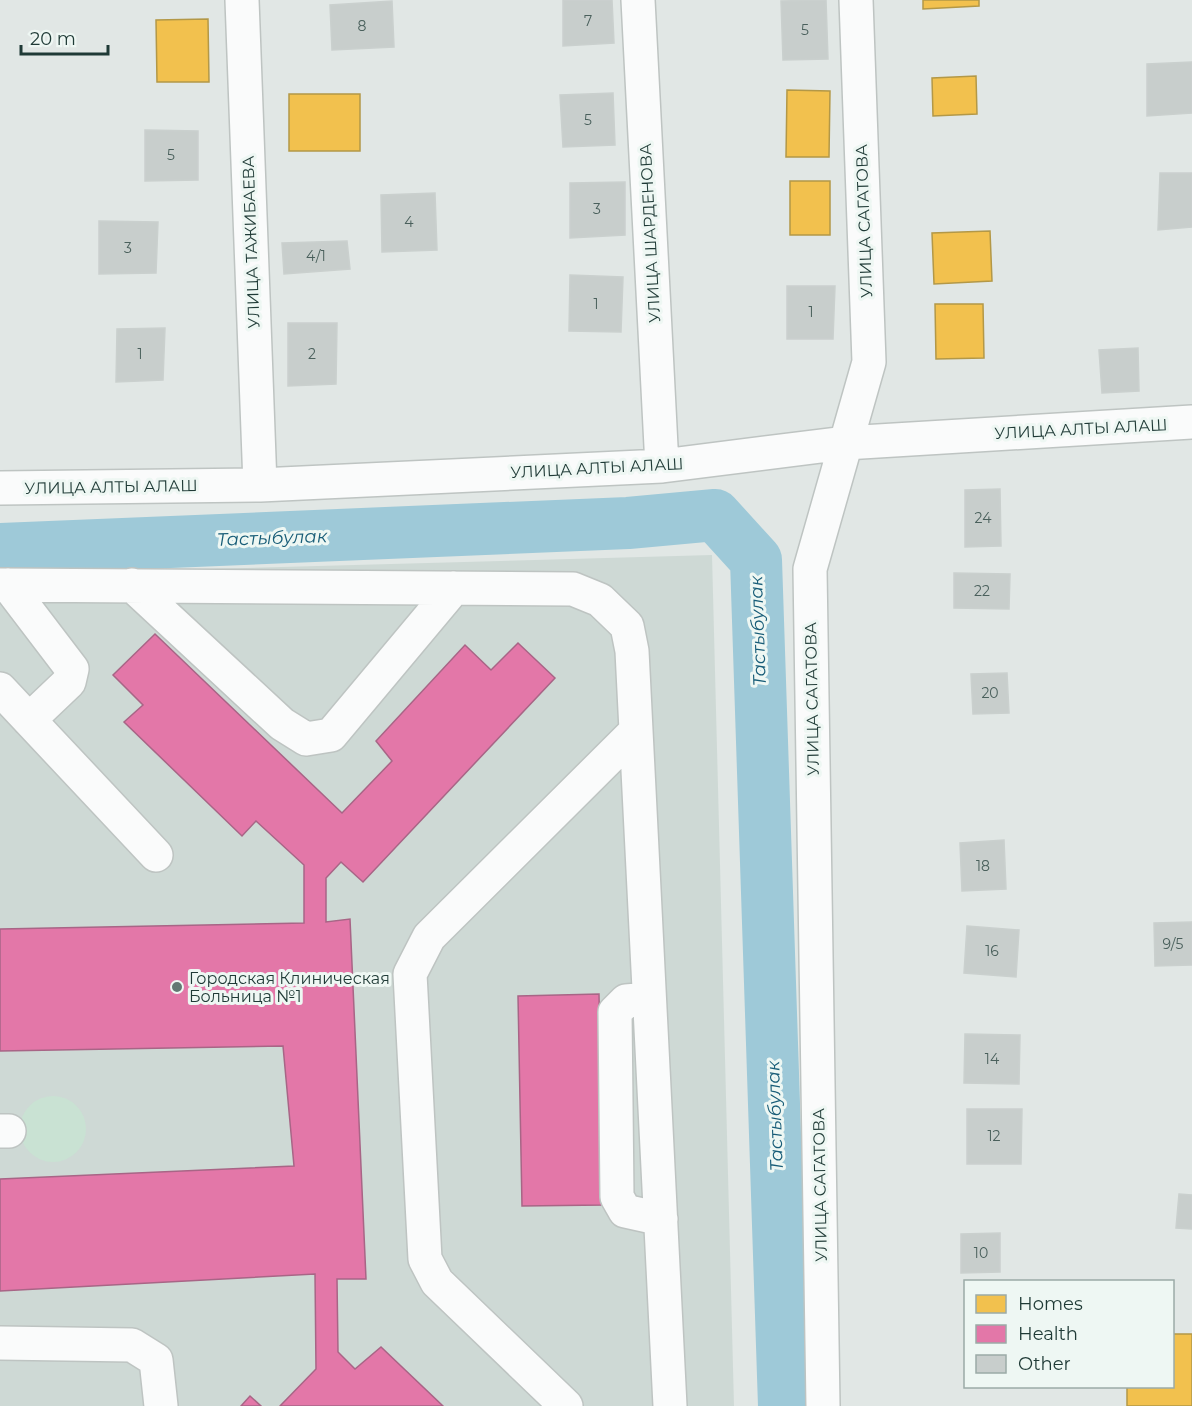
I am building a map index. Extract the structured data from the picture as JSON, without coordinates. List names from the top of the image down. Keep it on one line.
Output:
{"streets":{"street":["УЛИЦА САГАТОВА","УЛИЦА ШАРДЕНОВА","УЛИЦА ТАЖИБАЕВА","УЛИЦА АЛТЫ АЛАШ"]},"crossings":[["УЛИЦА САГАТОВА","УЛИЦА АЛТЫ АЛАШ"],["УЛИЦА ШАРДЕНОВА","УЛИЦА АЛТЫ АЛАШ"],["УЛИЦА ТАЖИБАЕВА","УЛИЦА АЛТЫ АЛАШ"]],"water":["Тастыбулак"],"places":["Городская Клиническая Больница №1"],"house_numbers":["7","8","5","5","5","3","4","3","4/1","1","1","1","2","24","22","20","18","9/5","16","14","12","10"],"legend":["Homes","Health","Other"],"scale_bar":"20 m"}
